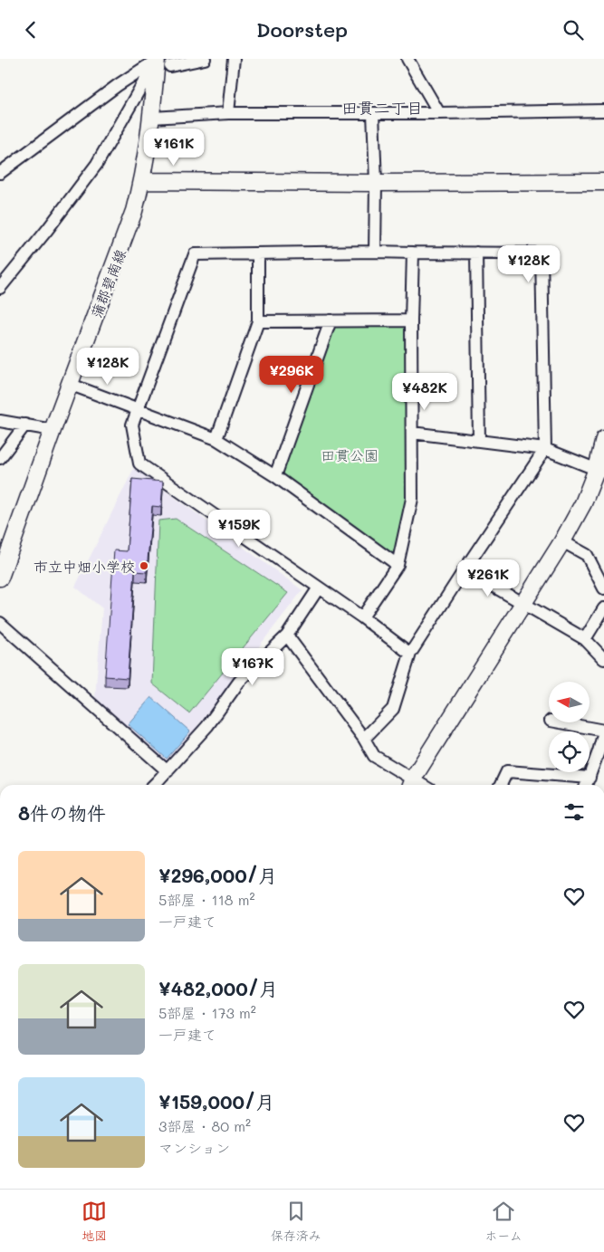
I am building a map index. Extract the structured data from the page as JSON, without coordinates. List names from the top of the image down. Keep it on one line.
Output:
{"streets":{"street":["蒲郡碧南線"]},"districts":["田貫二丁目"],"parks":["田貫公園"],"places":["市立中畑小学校"],"north":"left","page":{"header":"Doorstep","price":["¥161K","¥128K","¥128K","¥296K","¥482K","¥159K","¥261K","¥167K"],"heading":"8件の物件","list":[{"name":"¥296,000/月","note":"5部屋 · 118 m² · 一戸建て"},{"name":"¥482,000/月","note":"5部屋 · 173 m² · 一戸建て"},{"name":"¥159,000/月","note":"3部屋 · 80 m² · マンション"}],"tabs":["地図","保存済み","ホーム"]}}
